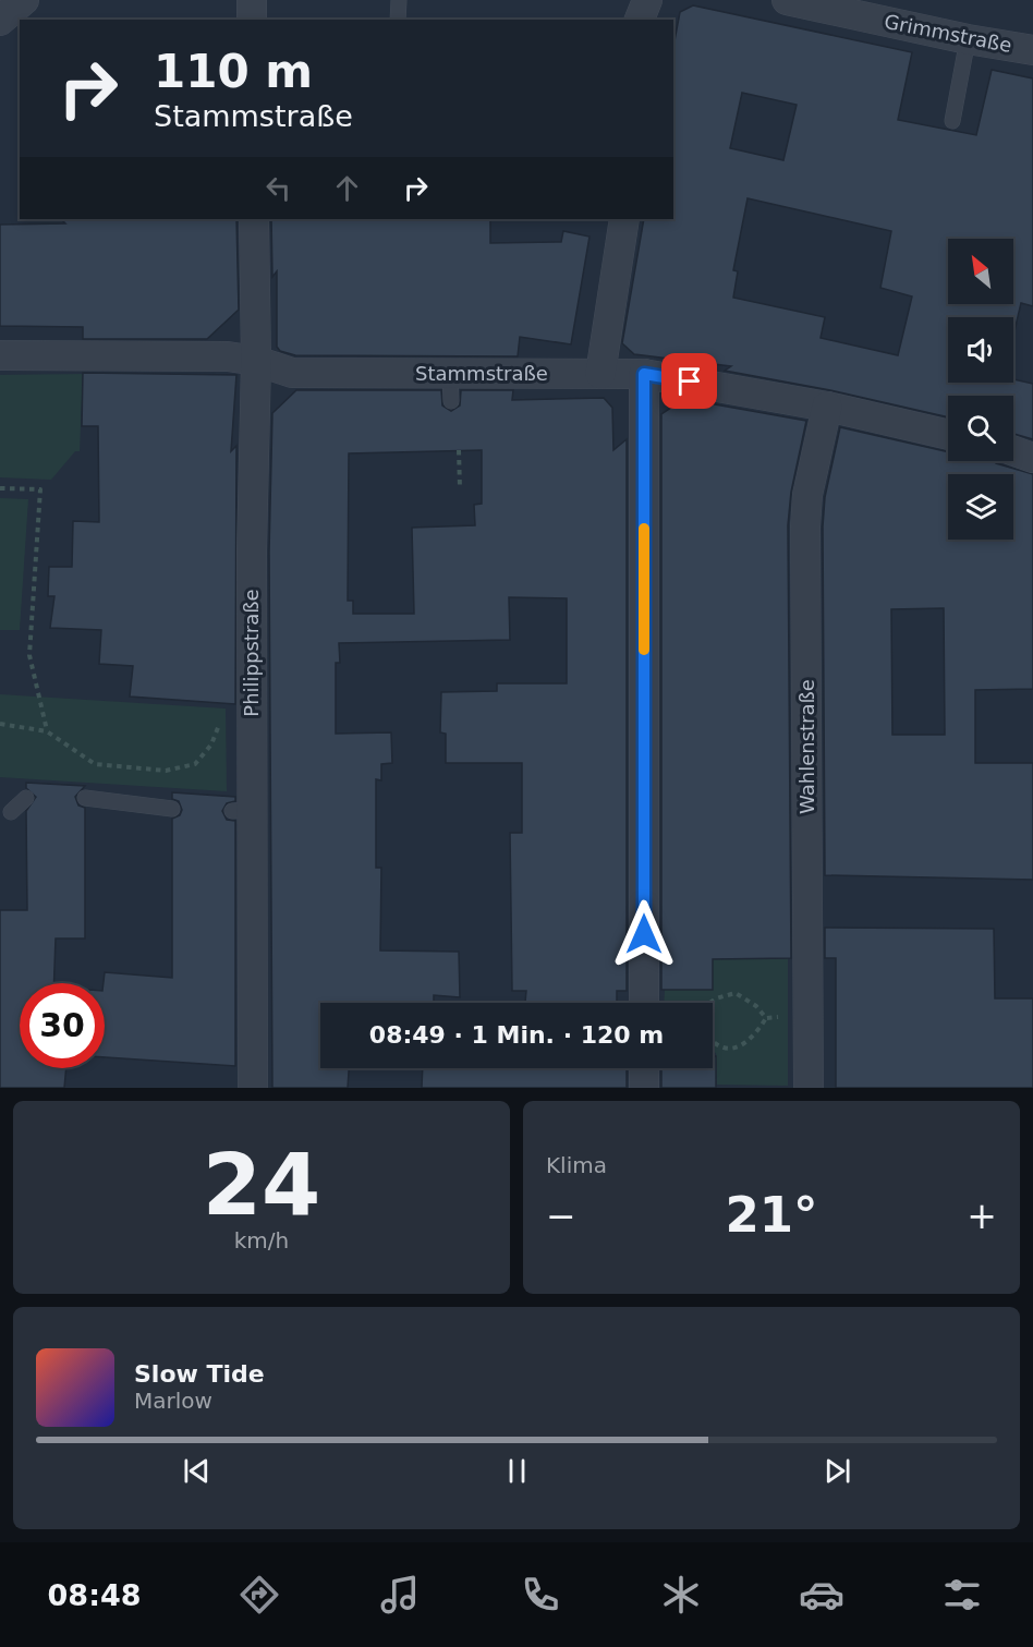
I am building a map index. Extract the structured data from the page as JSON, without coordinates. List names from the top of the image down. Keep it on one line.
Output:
{"streets":{"street":["Grimmstraße","Stammstraße","Philippstraße","Wahlenstraße"]},"crossings":[["Stammstraße","Philippstraße"],["Stammstraße","Wahlenstraße"]],"north":"top left","page":{"turn":["110 m","Stammstraße"],"limit":"30","trip":"08:49 · 1 Min. · 120 m","tile":[["24","km/h"],"Klima"],"heat":["−","21°","+"],"song":["Slow Tide","Marlow"],"tabs":"08:48"}}
